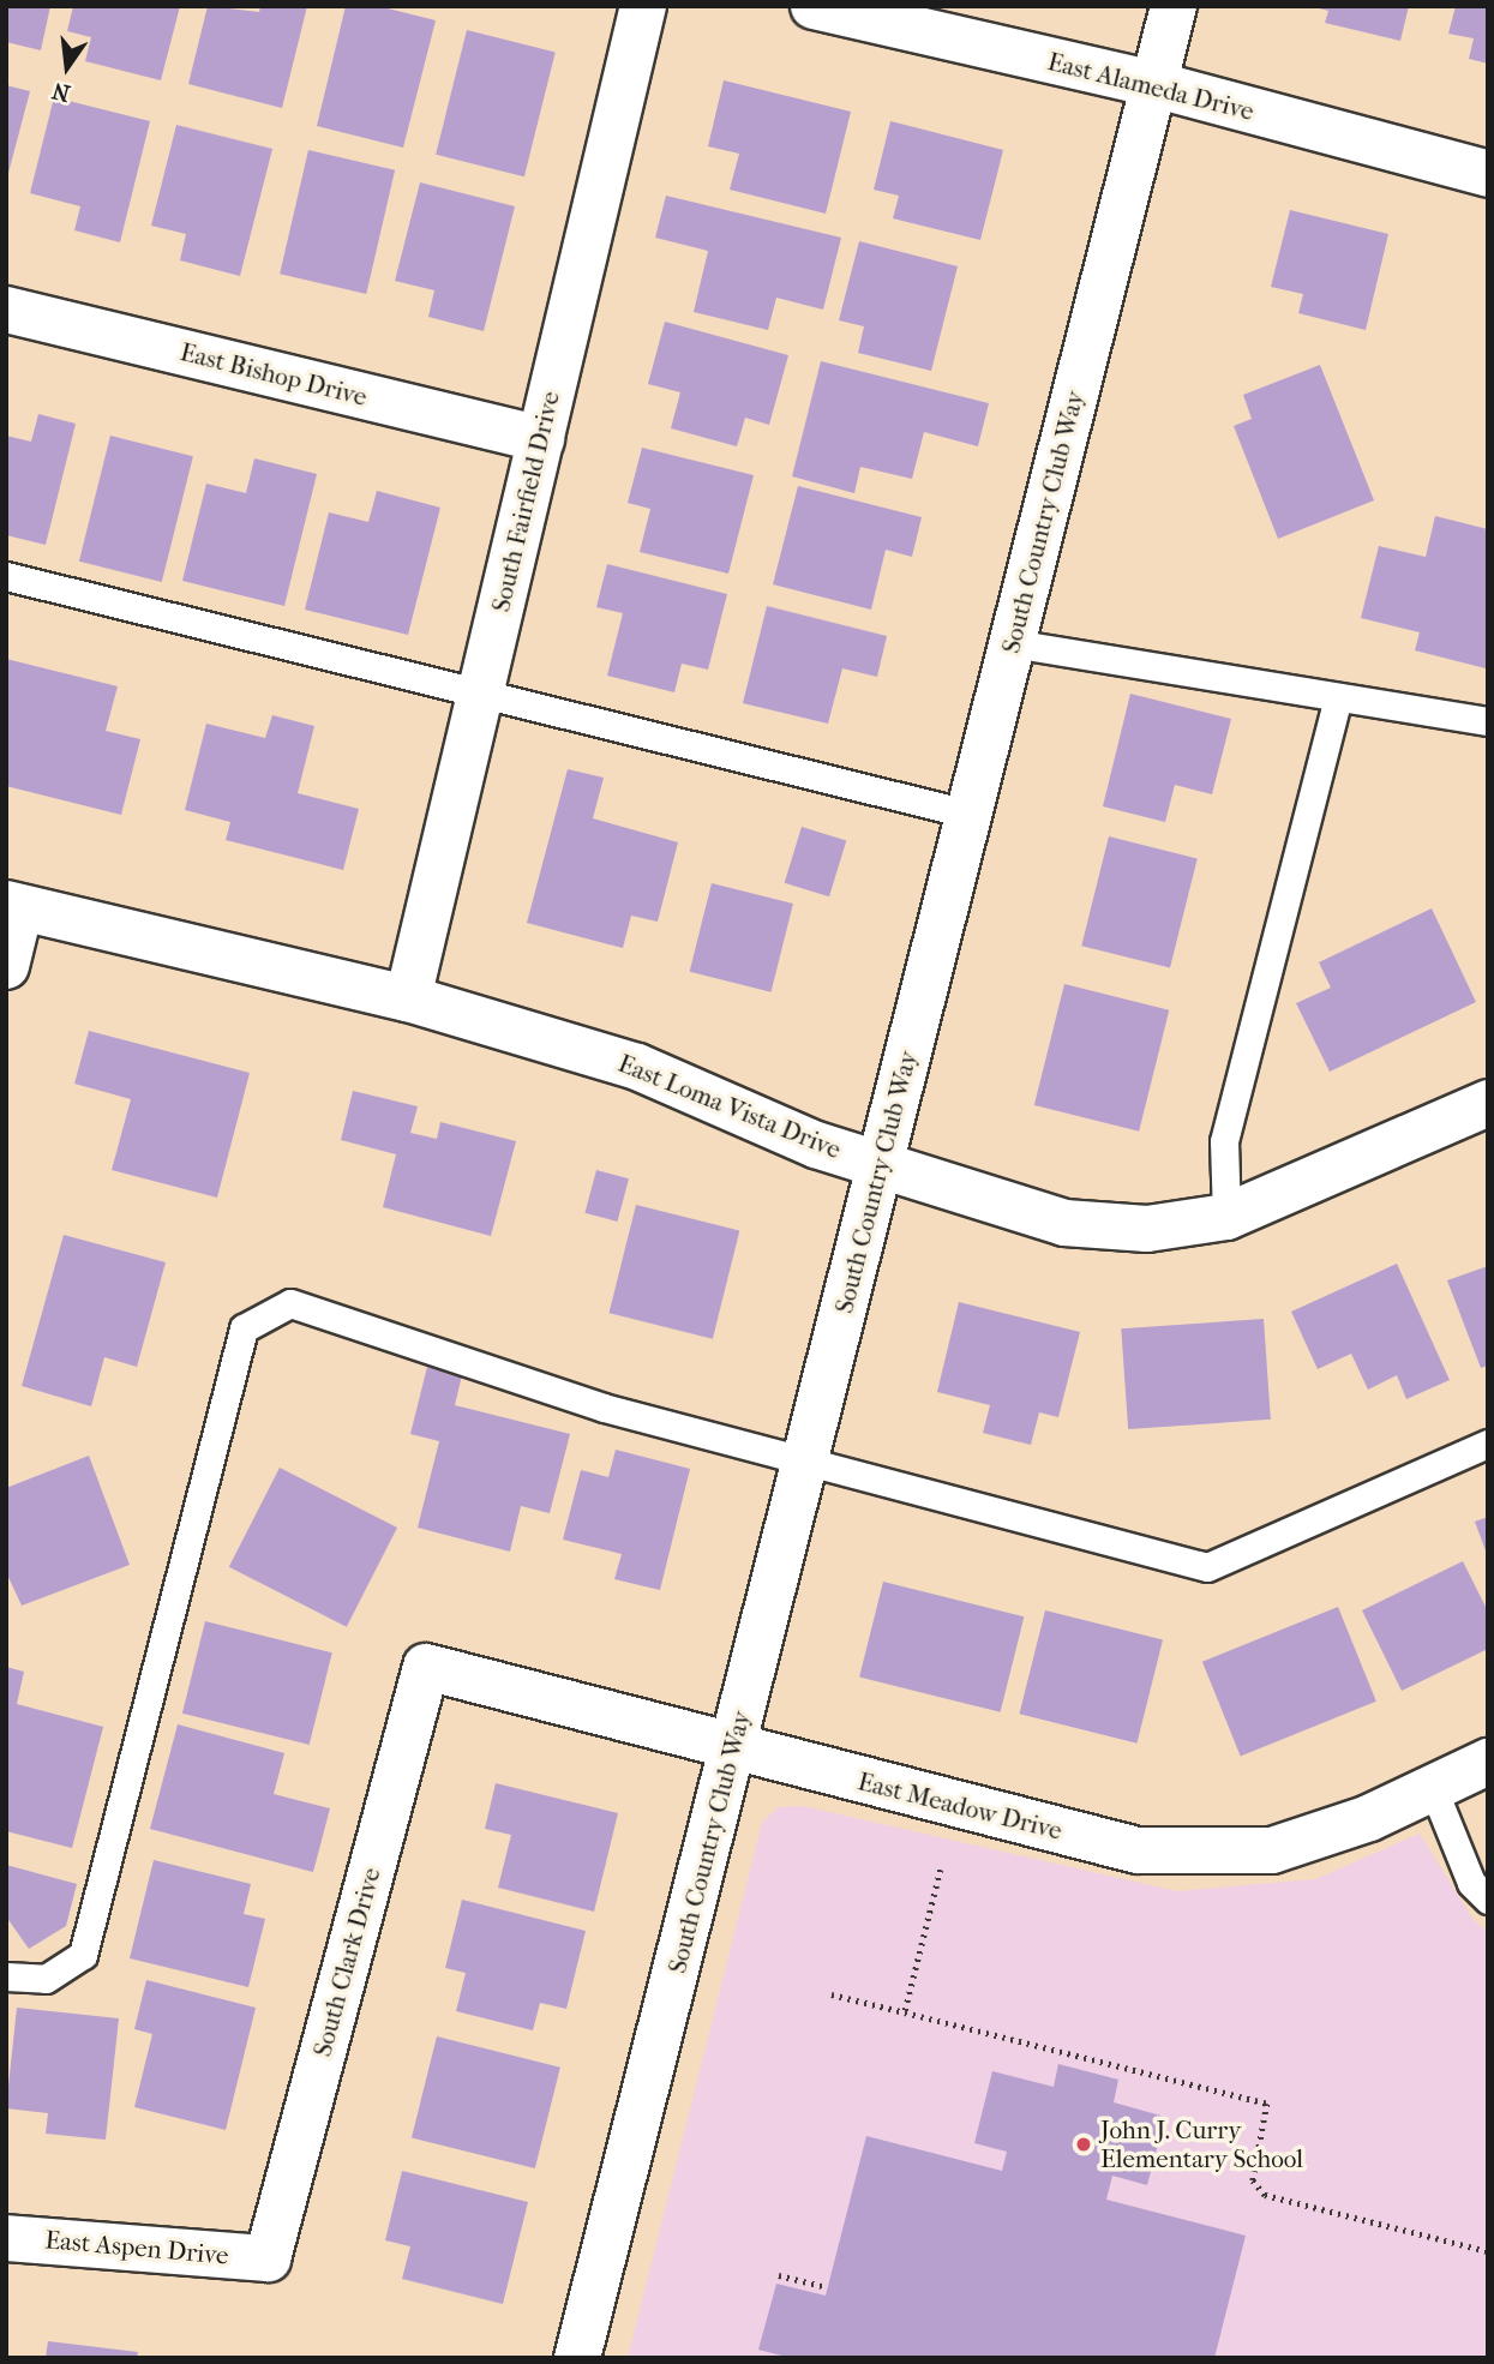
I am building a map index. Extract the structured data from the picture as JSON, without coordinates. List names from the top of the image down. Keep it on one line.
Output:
{"streets":{"street":["East Alameda Drive","East Bishop Drive","South Fairfield Drive","South Country Club Way","East Loma Vista Drive","East Meadow Drive","South Clark Drive","East Aspen Drive"]},"crossings":[["East Alameda Drive","South Country Club Way"],["East Bishop Drive","South Fairfield Drive"],["South Fairfield Drive","East Loma Vista Drive"],["South Country Club Way","East Loma Vista Drive"],["South Country Club Way","East Meadow Drive"],["East Meadow Drive","South Clark Drive"],["South Clark Drive","East Aspen Drive"]],"places":["John J. Curry Elementary School"],"north":"bottom"}
